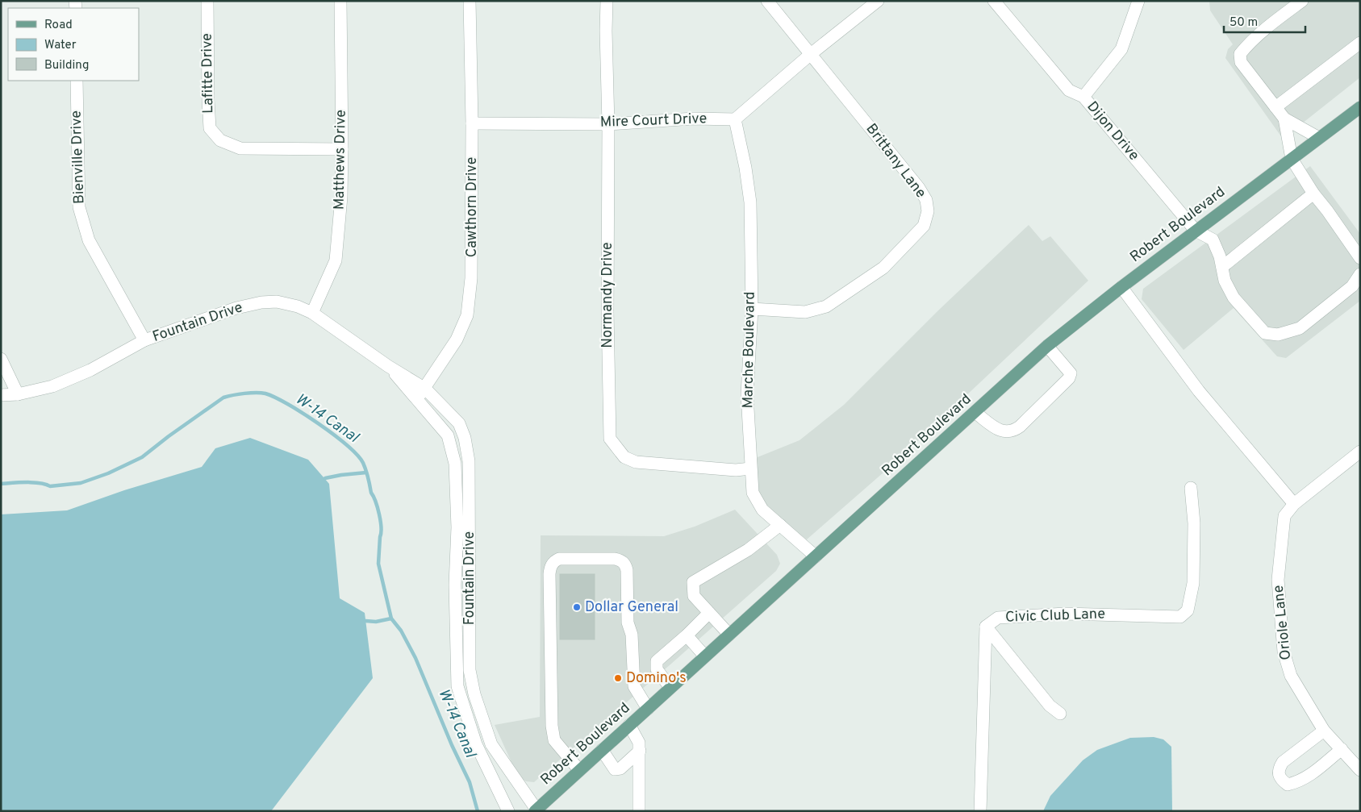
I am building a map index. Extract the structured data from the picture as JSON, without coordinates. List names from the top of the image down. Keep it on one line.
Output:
{"streets":{"main road":["Robert Boulevard"],"street":["Lafitte Drive","Mire Court Drive","Dijon Drive","Bienville Drive","Matthews Drive","Brittany Lane","Cawthorn Drive","Normandy Drive","Fountain Drive","Marche Boulevard","Civic Club Lane","Oriole Lane"]},"crossings":[["Lafitte Drive","Matthews Drive"],["Mire Court Drive","Cawthorn Drive"],["Mire Court Drive","Normandy Drive"],["Mire Court Drive","Marche Boulevard"],["Dijon Drive","Robert Boulevard"],["Bienville Drive","Fountain Drive"],["Matthews Drive","Fountain Drive"],["Brittany Lane","Marche Boulevard"],["Cawthorn Drive","Fountain Drive"],["Robert Boulevard","Fountain Drive"],["Robert Boulevard","Marche Boulevard"],["Normandy Drive","Marche Boulevard"]],"water":["W-14 Canal"],"places":["Dollar General","Domino's"],"legend":["Road","Water","Building"],"scale_bar":"50 m"}
